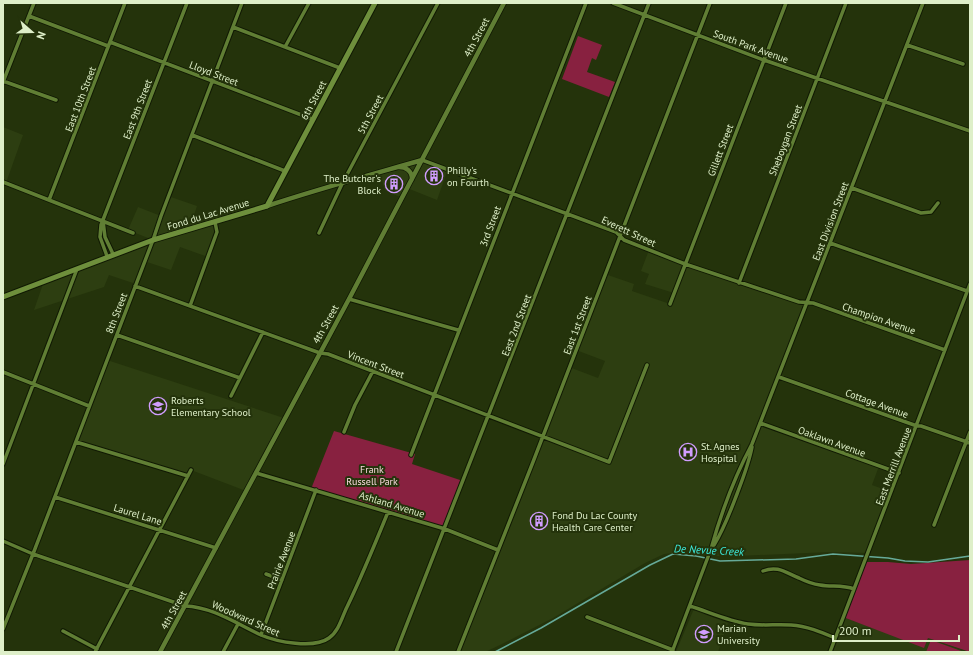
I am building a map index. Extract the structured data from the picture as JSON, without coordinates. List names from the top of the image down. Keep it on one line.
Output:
{"streets":{"main road":["6th Street","Fond du Lac Avenue"],"street":["4th Street","South Park Avenue","Lloyd Street","East 10th Street","East 9th Street","5th Street","Sheboygan Street","Gillett Street","East Division Street","3rd Street","Everett Street","8th Street","Champion Avenue","East 2nd Street","East 1st Street","Vincent Street","Cottage Avenue","Oaklawn Avenue","East Merrill Avenue","Ashland Avenue","Laurel Lane","Prairie Avenue","Woodward Street"]},"crossings":[["4th Street","Fond du Lac Avenue"],["4th Street","Everett Street"],["4th Street","Vincent Street"],["4th Street","Ashland Avenue"],["4th Street","Laurel Lane"],["4th Street","Woodward Street"],["South Park Avenue","Sheboygan Street"],["South Park Avenue","Gillett Street"],["South Park Avenue","East Division Street"],["South Park Avenue","East 2nd Street"],["South Park Avenue","East 1st Street"],["Lloyd Street","East 10th Street"],["Lloyd Street","6th Street"],["Lloyd Street","East 9th Street"],["Lloyd Street","8th Street"],["6th Street","Fond du Lac Avenue"],["East 9th Street","Fond du Lac Avenue"],["5th Street","Fond du Lac Avenue"],["Sheboygan Street","Everett Street"],["Gillett Street","Everett Street"],["Fond du Lac Avenue","Everett Street"],["Fond du Lac Avenue","8th Street"],["East Division Street","Everett Street"],["East Division Street","Champion Avenue"],["East Division Street","Cottage Avenue"],["East Division Street","Oaklawn Avenue"],["3rd Street","Everett Street"],["3rd Street","Vincent Street"],["Everett Street","Champion Avenue"],["Everett Street","East 2nd Street"],["Everett Street","East 1st Street"],["8th Street","Vincent Street"],["8th Street","Laurel Lane"],["8th Street","Woodward Street"],["Champion Avenue","East Merrill Avenue"],["East 2nd Street","Vincent Street"],["East 2nd Street","Ashland Avenue"],["East 1st Street","Vincent Street"],["East 1st Street","Ashland Avenue"],["Cottage Avenue","East Merrill Avenue"],["Oaklawn Avenue","East Merrill Avenue"],["Ashland Avenue","Prairie Avenue"],["Ashland Avenue","Woodward Street"],["Prairie Avenue","Woodward Street"]],"water":["De Nevue Creek"],"parks":["Frank Russell Park"],"places":{"building":["Philly's on Fourth","The Butcher's Block","Fond Du Lac County Health Care Center"],"school or university":["Roberts Elementary School","Marian University"],"hospital":["St. Agnes Hospital"]},"scale_bar":"200 m","north":"right"}
